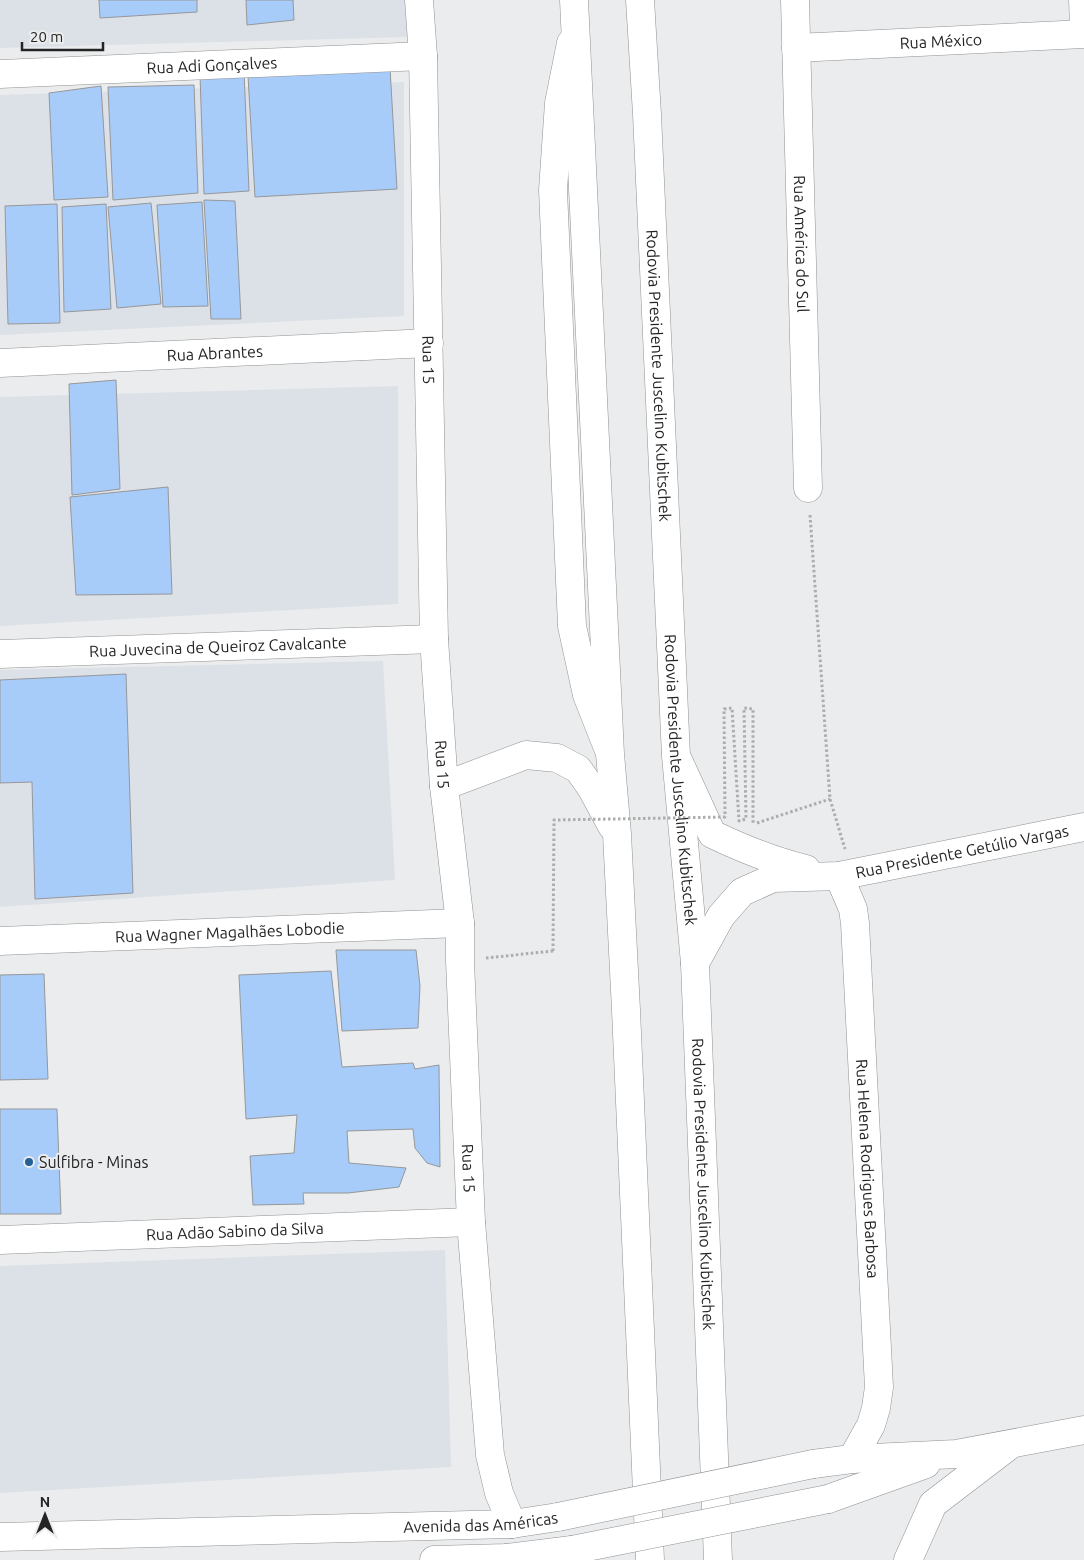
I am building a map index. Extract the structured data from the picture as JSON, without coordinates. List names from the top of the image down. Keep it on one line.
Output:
{"streets":{"main road":["Rua México","Rua Adi Gonçalves","Rua América do Sul","Rua Abrantes","Rua 15","Rodovia Presidente Juscelino Kubitschek","Rua Juvecina de Queiroz Cavalcante","Rua Presidente Getúlio Vargas","Rua Wagner Magalhães Lobodie","Rua Helena Rodrigues Barbosa","Rua Adão Sabino da Silva","Avenida das Américas"]},"crossings":[["Rua México","Rua América do Sul"],["Rua Adi Gonçalves","Rua 15"],["Rua Abrantes","Rua 15"],["Rua 15","Rua Juvecina de Queiroz Cavalcante"],["Rua 15","Rua Wagner Magalhães Lobodie"],["Rua 15","Rua Adão Sabino da Silva"],["Rua 15","Avenida das Américas"],["Rodovia Presidente Juscelino Kubitschek","Rua Presidente Getúlio Vargas"],["Rua Presidente Getúlio Vargas","Rua Helena Rodrigues Barbosa"],["Rua Helena Rodrigues Barbosa","Avenida das Américas"]],"places":["Sulfibra - Minas"],"scale_bar":"20 m","north":"top"}
